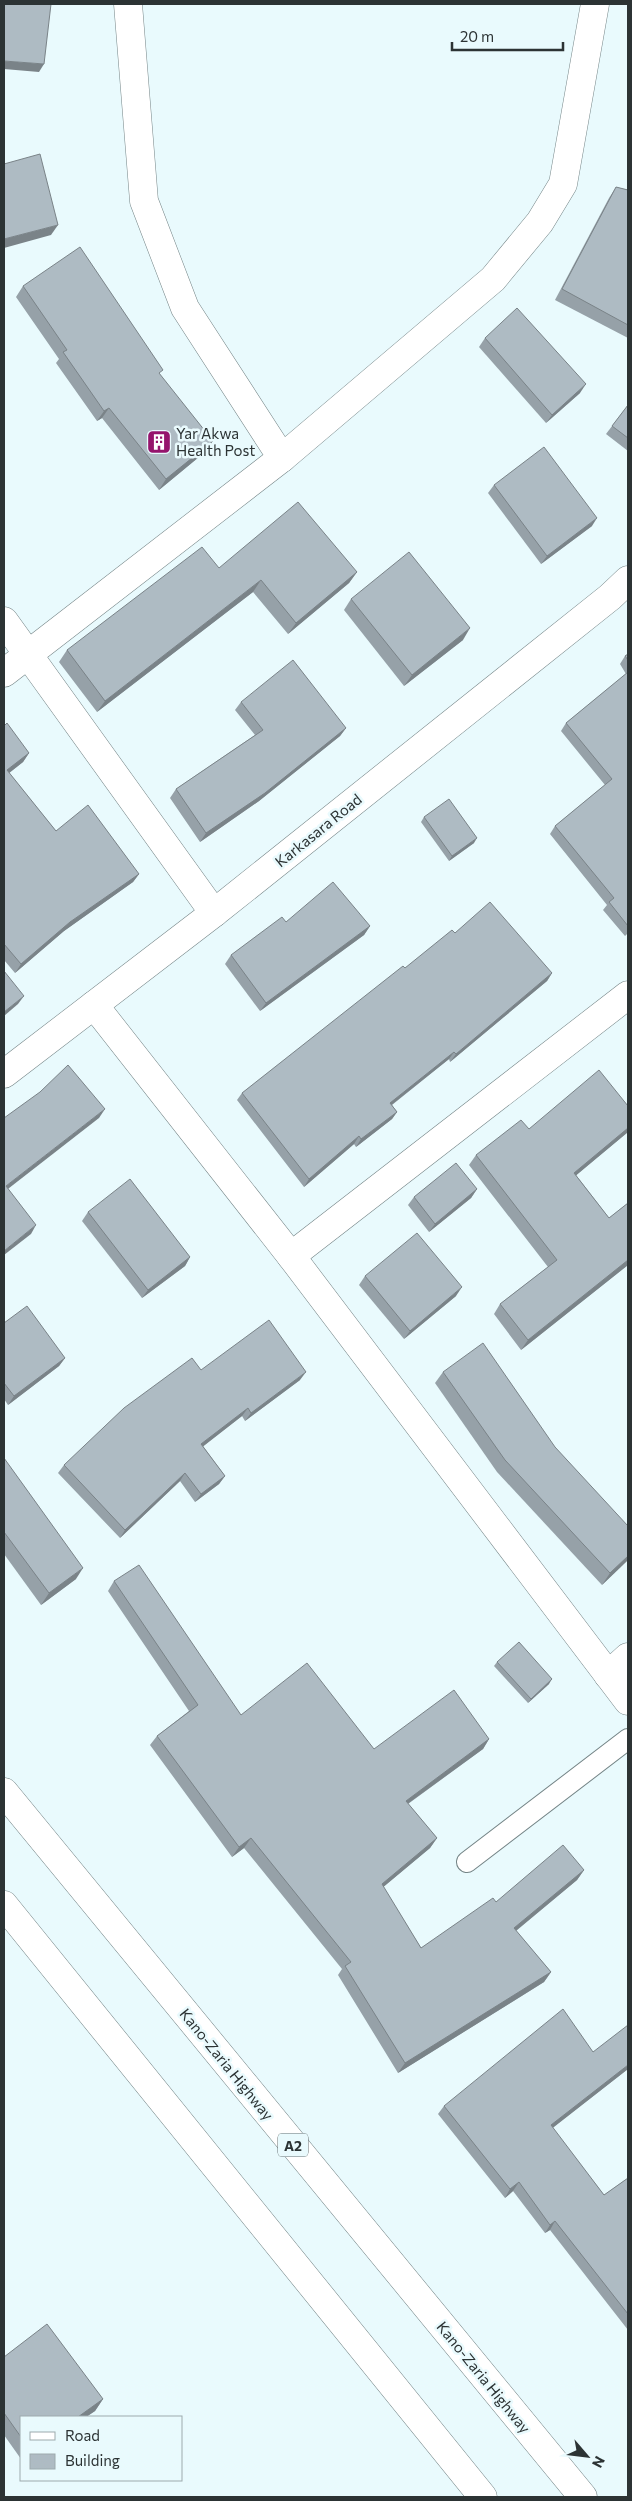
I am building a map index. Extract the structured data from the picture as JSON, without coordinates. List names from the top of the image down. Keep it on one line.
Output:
{"streets":{"main road":["Karkasara Road","Kano-Zaria Highway","A2"]},"places":{"building":["Yar Akwa Health Post"]},"legend":["Road","Building"],"scale_bar":"20 m","north":"bottom right"}
